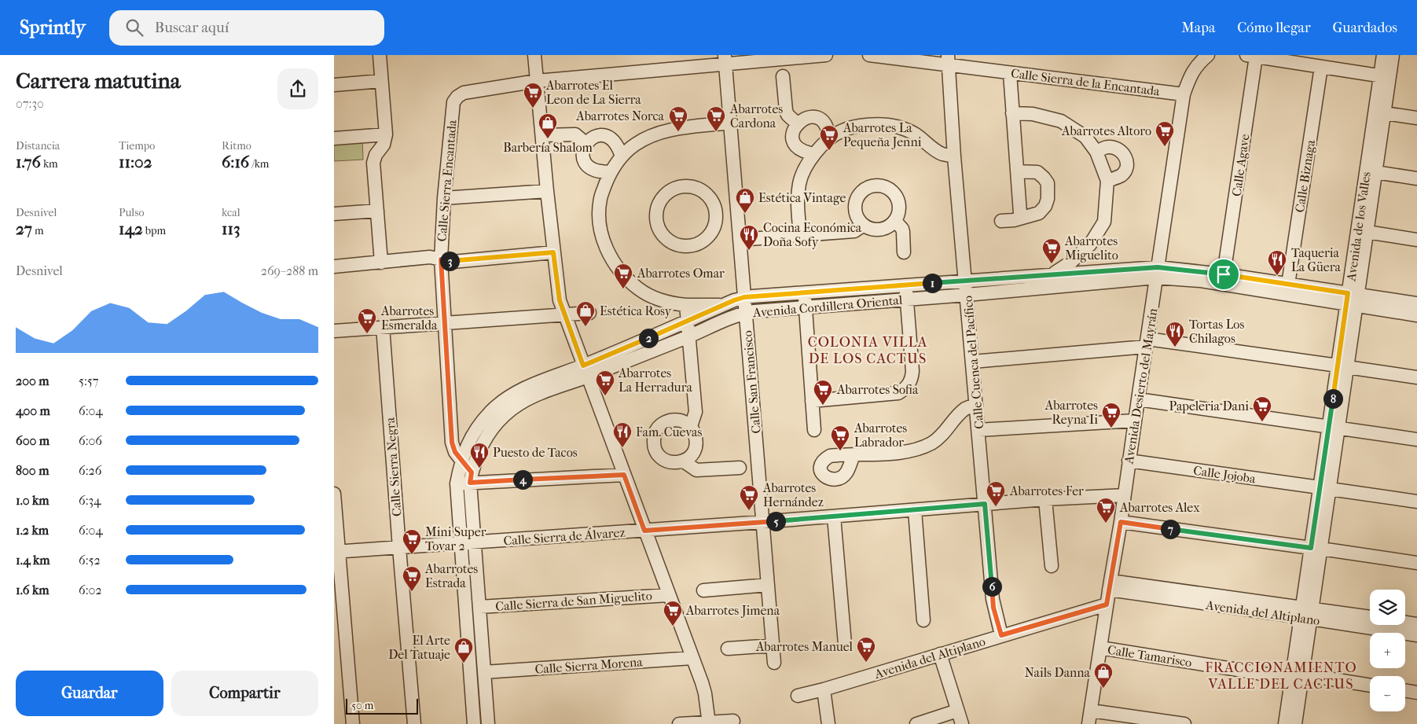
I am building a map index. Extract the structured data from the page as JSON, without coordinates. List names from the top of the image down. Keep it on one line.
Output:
{"streets":{"street":["Calle Sierra de la Encantada","Calle Agave","Calle Biznaga","Calle Sierra Encantada","Avenida de los Valles","Avenida Cordillera Oriental","Calle Cuenca del Pacífico","Calle San Francisco","Avenida Desierto del Mayrán","Calle Sierra Negra","Calle Jojoba","Calle Sierra de Álvarez","Calle Sierra de San Miguelito","Avenida del Altiplano","Calle Tamarisco","Calle Sierra Morena"]},"crossings":[["Calle Sierra de la Encantada","Calle Cuenca del Pacífico"],["Calle Sierra de la Encantada","Avenida Desierto del Mayrán"],["Calle Agave","Avenida Cordillera Oriental"],["Calle Biznaga","Avenida Cordillera Oriental"],["Calle Sierra Encantada","Avenida Cordillera Oriental"],["Avenida de los Valles","Avenida Cordillera Oriental"],["Avenida de los Valles","Calle Jojoba"],["Avenida de los Valles","Avenida del Altiplano"],["Avenida de los Valles","Calle Tamarisco"],["Avenida Cordillera Oriental","Calle Cuenca del Pacífico"],["Avenida Cordillera Oriental","Calle San Francisco"],["Avenida Cordillera Oriental","Avenida Desierto del Mayrán"],["Avenida Cordillera Oriental","Calle Sierra de Álvarez"],["Avenida Cordillera Oriental","Calle Sierra de San Miguelito"],["Avenida Cordillera Oriental","Calle Sierra Morena"],["Calle Cuenca del Pacífico","Calle Sierra de Álvarez"],["Calle Cuenca del Pacífico","Avenida del Altiplano"],["Calle San Francisco","Calle Sierra de Álvarez"],["Avenida Desierto del Mayrán","Calle Jojoba"],["Avenida Desierto del Mayrán","Calle Sierra de Álvarez"],["Avenida Desierto del Mayrán","Avenida del Altiplano"],["Avenida Desierto del Mayrán","Calle Tamarisco"],["Calle Sierra Negra","Calle Sierra de Álvarez"]],"districts":["COLONIA VILLA DE LOS CACTUS","FRACCIONAMIENTO VALLE DEL CACTUS"],"places":{"supermarket":["Abarrotes El Leon de La Sierra","Abarrotes Norca","Abarrotes Cardona","Abarrotes Altoro","Abarrotes La Pequeña Jenni","Abarrotes Miguelito","Abarrotes Omar","Abarrotes Esmeralda","Abarrotes La Herradura","Abarrotes Sofia","Papeleria Dani","Abarrotes Reyna Ii","Abarrotes Labrador","Abarrotes Fer","Abarrotes Hernández","Abarrotes Alex","Mini Super Tovar 2","Abarrotes Estrada","Abarrotes Jimena","Abarrotes Manuel"],"shop":["Barbería Shalom","Estética Vintage","Estética Rosy","El Arte Del Tatuaje","Nails Danna"],"restaurant":["Cocina Económica Doña Sofy","Taqueria La Güera","Tortas Los Chilagos","Fam. Cuevas","Puesto de Tacos"]},"scale_bar":"50 m","page":{"header":"Sprintly","search":"Buscar aquí","nav":["Mapa","Cómo llegar","Guardados"],"heading":["Carrera matutina","07:30"],"stats":[["Distancia","1.76 km"],["Tiempo","11:02"],["Ritmo","6:16 /km"],["Desnivel","27 m"],["Pulso","142 bpm"],["kcal","113"]],"pins":["3","1","2","8","4","5","7","6"],"chart":["Desnivel","269–288 m"],"list":[{"name":"200 m","note":"5:57"},{"name":"400 m","note":"6:04"},{"name":"600 m","note":"6:06"},{"name":"800 m","note":"6:26"},{"name":"1.0 km","note":"6:34"},{"name":"1.2 km","note":"6:04"},{"name":"1.4 km","note":"6:52"},{"name":"1.6 km","note":"6:02"}],"map_buttons":["+","−"],"buttons":["Guardar","Compartir"],"scale":"50 m"}}
